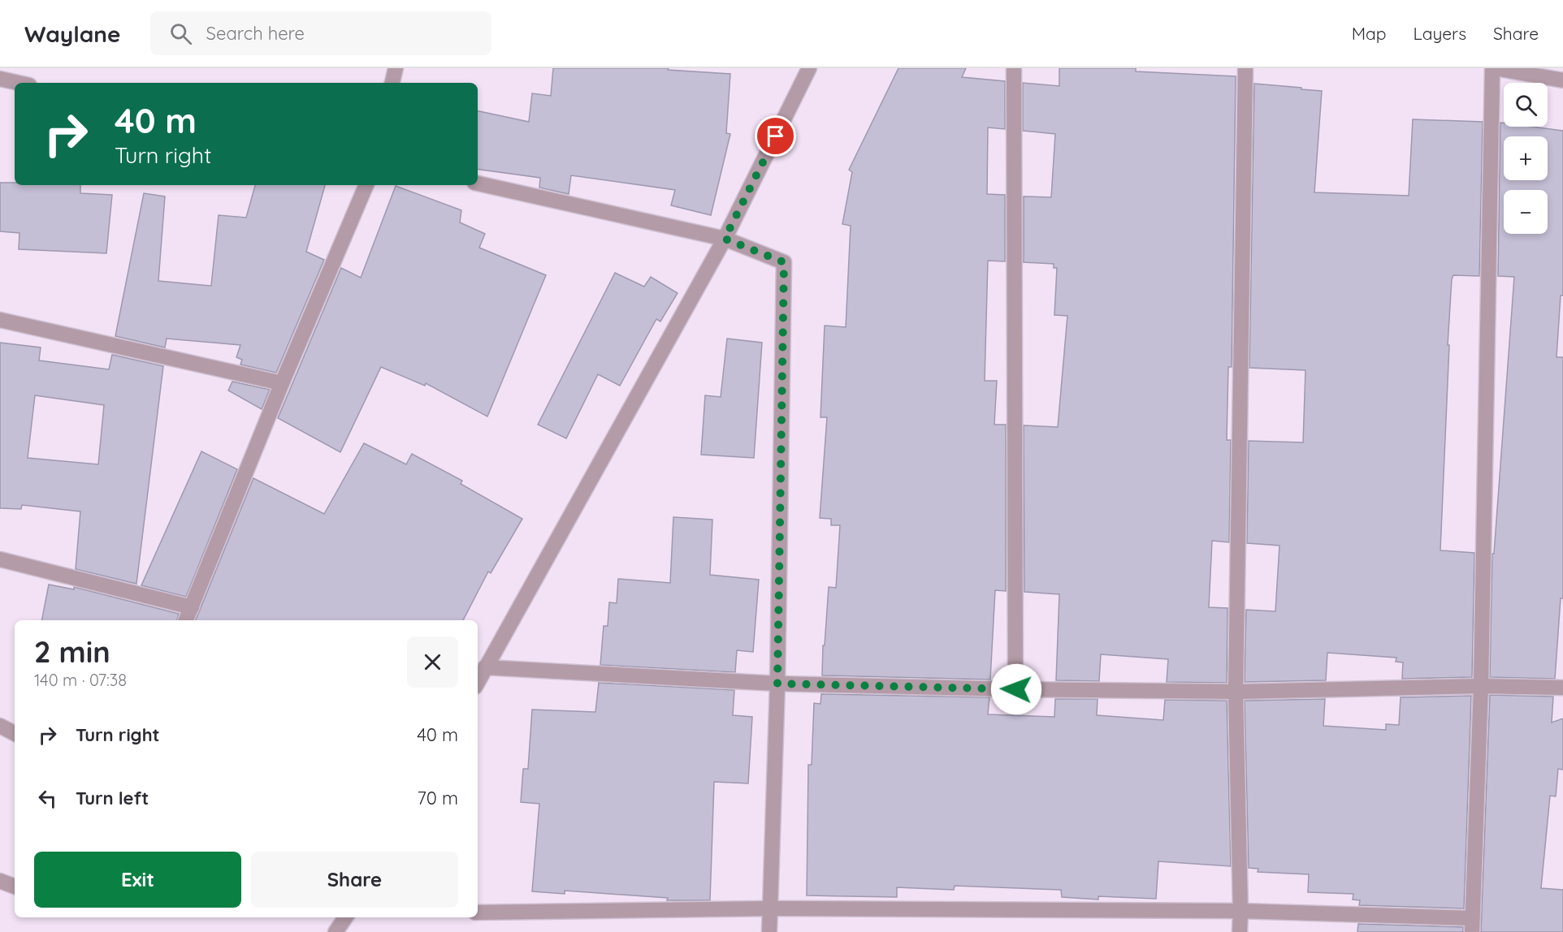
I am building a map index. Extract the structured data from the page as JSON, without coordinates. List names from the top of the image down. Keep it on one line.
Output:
{"page":{"header":"Waylane","search":"Search here","nav":["Map","Layers","Share"],"map_buttons":["+","−"],"turn":["40 m","Turn right"],"heading":["2 min","140 m · 07:38"],"list":[{"name":"Turn right","value":"40 m"},{"name":"Turn left","value":"70 m"}],"buttons":["Exit","Share"]}}
